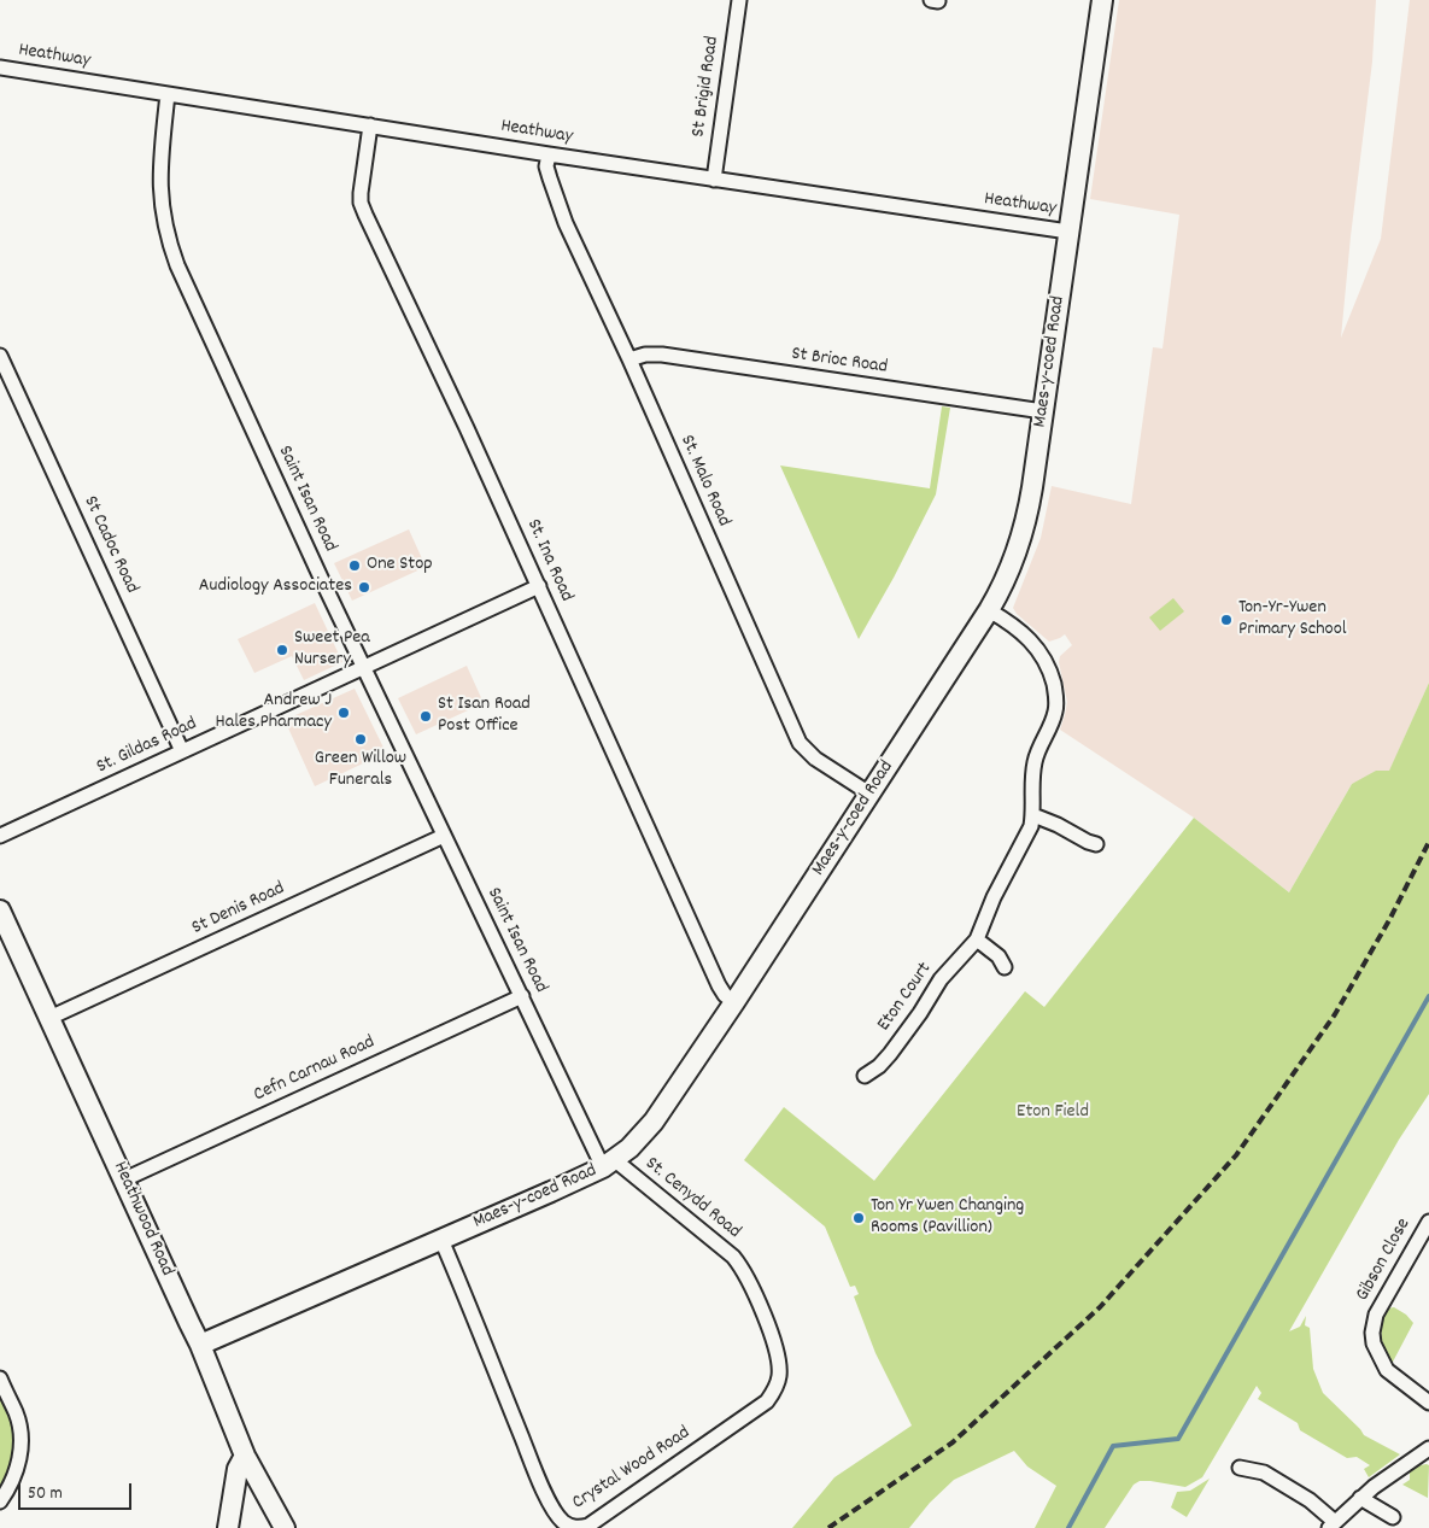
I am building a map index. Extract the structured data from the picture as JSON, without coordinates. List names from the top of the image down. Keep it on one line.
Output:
{"streets":{"street":["Heathway","St Brigid Road","St Brioc Road","Maes-y-coed Road","St. Malo Road","Saint Isan Road","St Cadoc Road","St. Ina Road","St. Gildas Road","St Denis Road","Eton Court","Cefn Carnau Road","St. Cenydd Road","Heathwood Road","Gibson Close","Crystal Wood Road"]},"crossings":[["Heathway","St Brigid Road"],["Heathway","Maes-y-coed Road"],["Heathway","St. Malo Road"],["Heathway","Saint Isan Road"],["Heathway","St. Ina Road"],["St Brioc Road","Maes-y-coed Road"],["St Brioc Road","St. Malo Road"],["Maes-y-coed Road","St. Malo Road"],["Maes-y-coed Road","Saint Isan Road"],["Maes-y-coed Road","St. Ina Road"],["Maes-y-coed Road","Eton Court"],["Maes-y-coed Road","St. Cenydd Road"],["Maes-y-coed Road","Heathwood Road"],["Maes-y-coed Road","Crystal Wood Road"],["Saint Isan Road","St. Gildas Road"],["Saint Isan Road","St Denis Road"],["Saint Isan Road","Cefn Carnau Road"],["Saint Isan Road","St. Cenydd Road"],["St Cadoc Road","St. Gildas Road"],["St. Ina Road","St. Gildas Road"],["St Denis Road","Heathwood Road"],["Cefn Carnau Road","Heathwood Road"],["St. Cenydd Road","Crystal Wood Road"]],"parks":["Eton Field"],"places":["One Stop","Audiology Associates","Ton-Yr-Ywen Primary School","Sweet Pea Nursery","Andrew J Hales Pharmacy","St Isan Road Post Office","Green Willow Funerals","Ton Yr Ywen Changing Rooms (Pavillion)"],"scale_bar":"50 m"}
